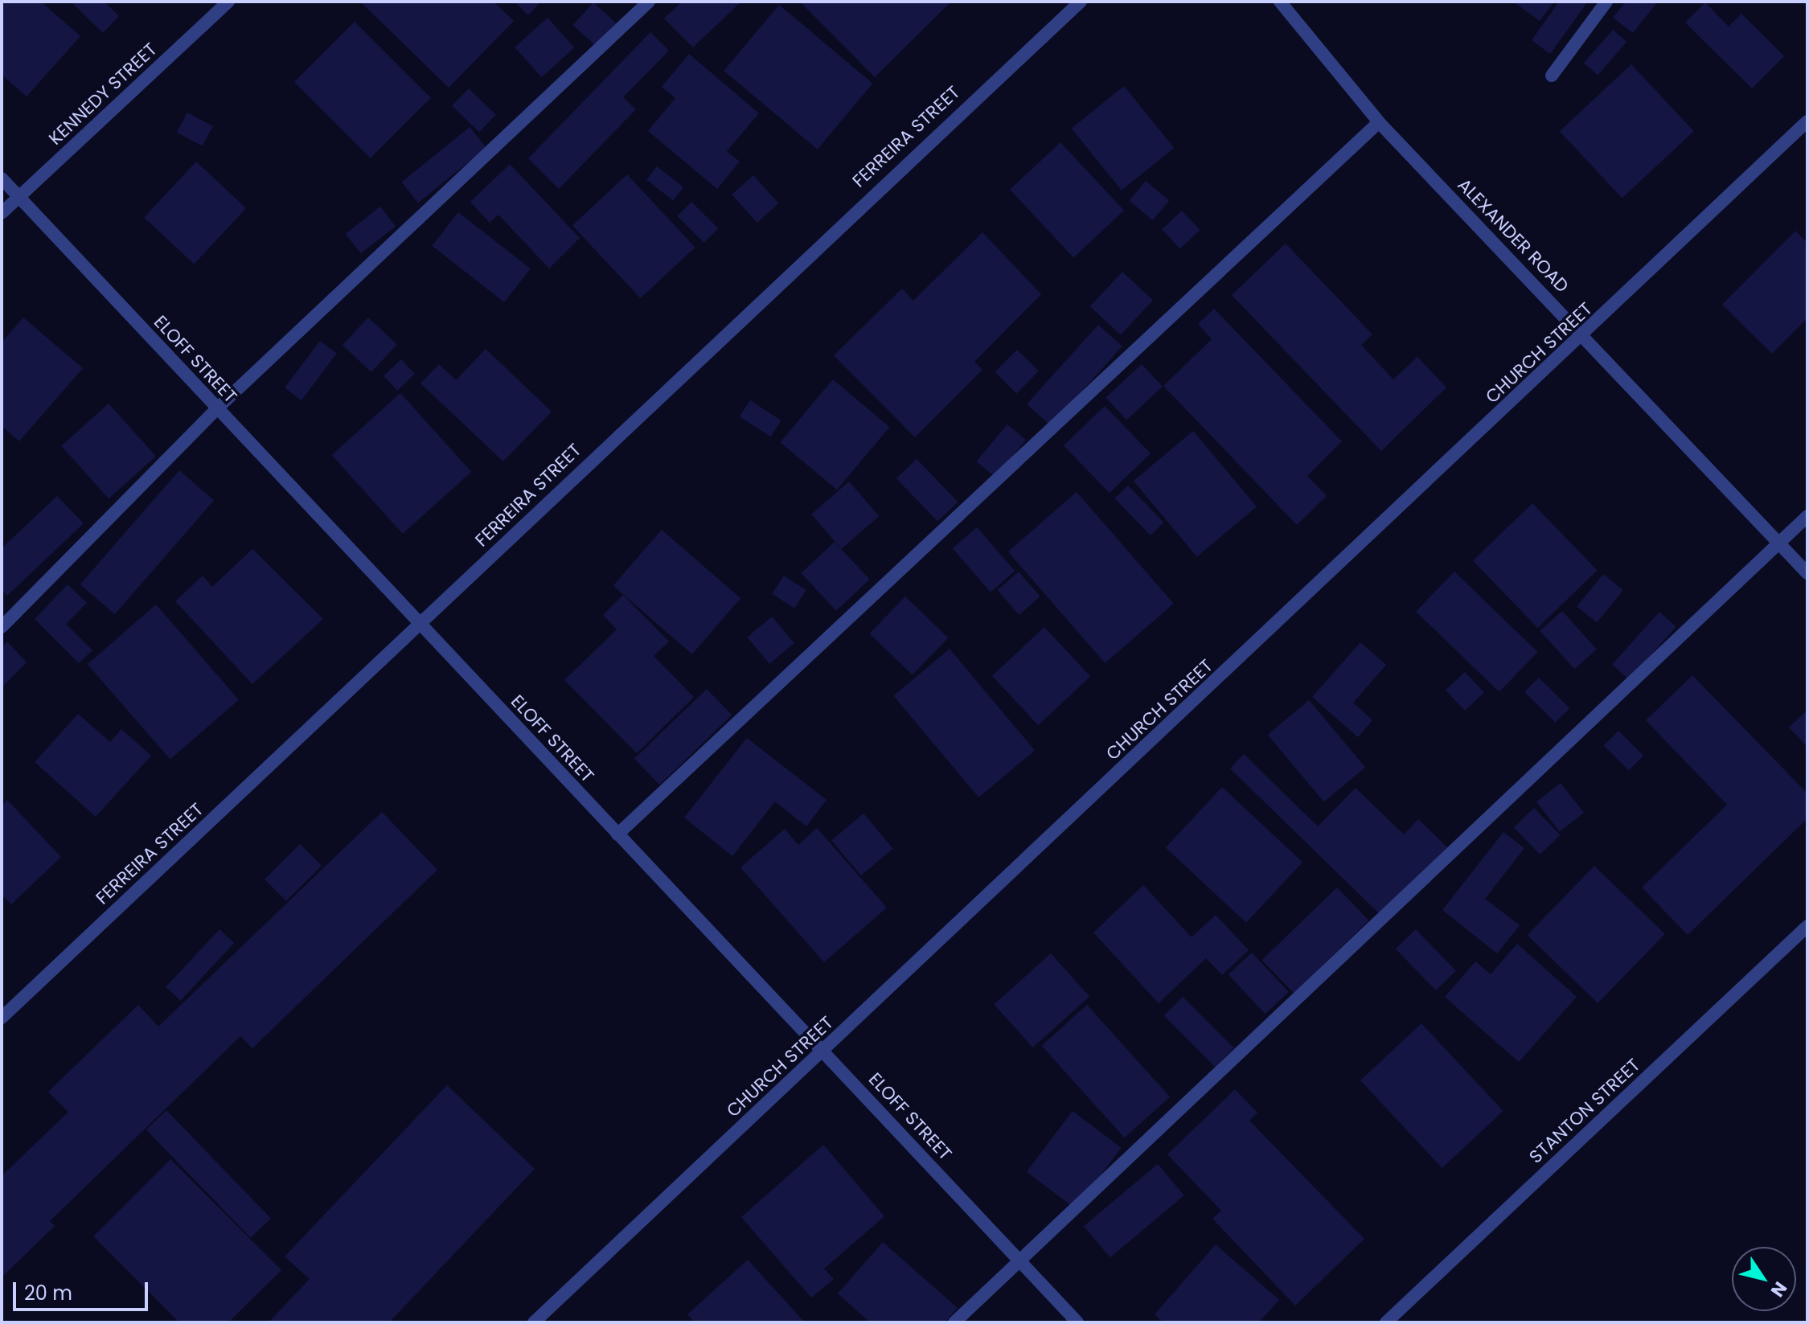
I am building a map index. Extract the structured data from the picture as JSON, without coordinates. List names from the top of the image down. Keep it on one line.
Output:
{"streets":{"street":["KENNEDY STREET","FERREIRA STREET","ALEXANDER ROAD","CHURCH STREET","ELOFF STREET","STANTON STREET"]},"crossings":[["KENNEDY STREET","ELOFF STREET"],["FERREIRA STREET","ELOFF STREET"],["ALEXANDER ROAD","CHURCH STREET"],["CHURCH STREET","ELOFF STREET"]],"scale_bar":"20 m","north":"bottom right"}
